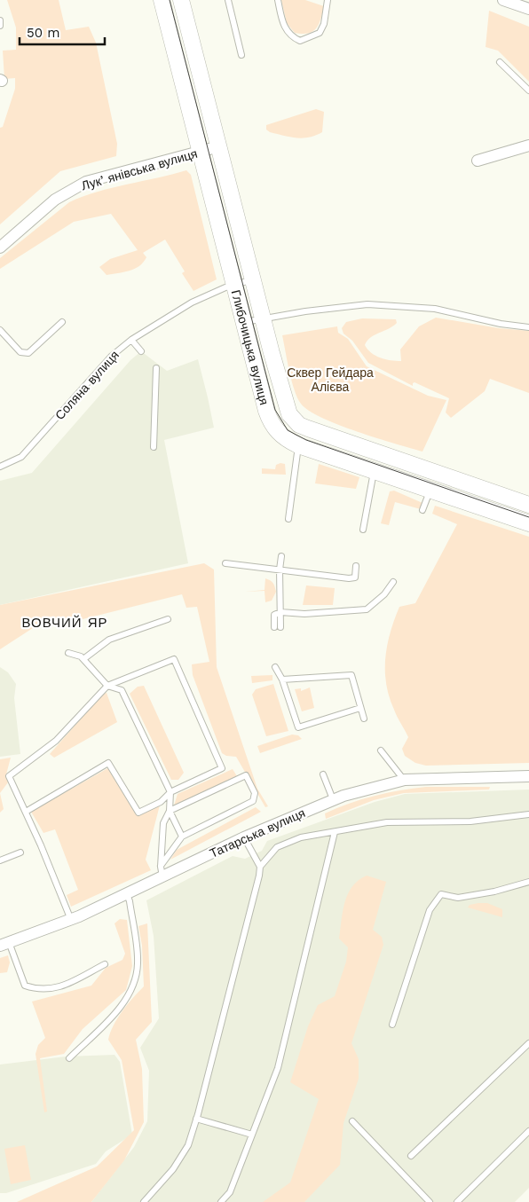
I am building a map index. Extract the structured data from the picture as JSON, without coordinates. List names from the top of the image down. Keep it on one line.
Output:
{"streets":{"main road":["Глибочицька вулиця"],"street":["Лукʼянівська вулиця","Татарська вулиця"],"lane":["Соляна вулиця"]},"crossings":[["Лукʼянівська вулиця","Глибочицька вулиця"],["Глибочицька вулиця","Соляна вулиця"]],"districts":["ВОВЧИЙ ЯР"],"parks":["Сквер Гейдара Алієва"],"scale_bar":"50 m"}
